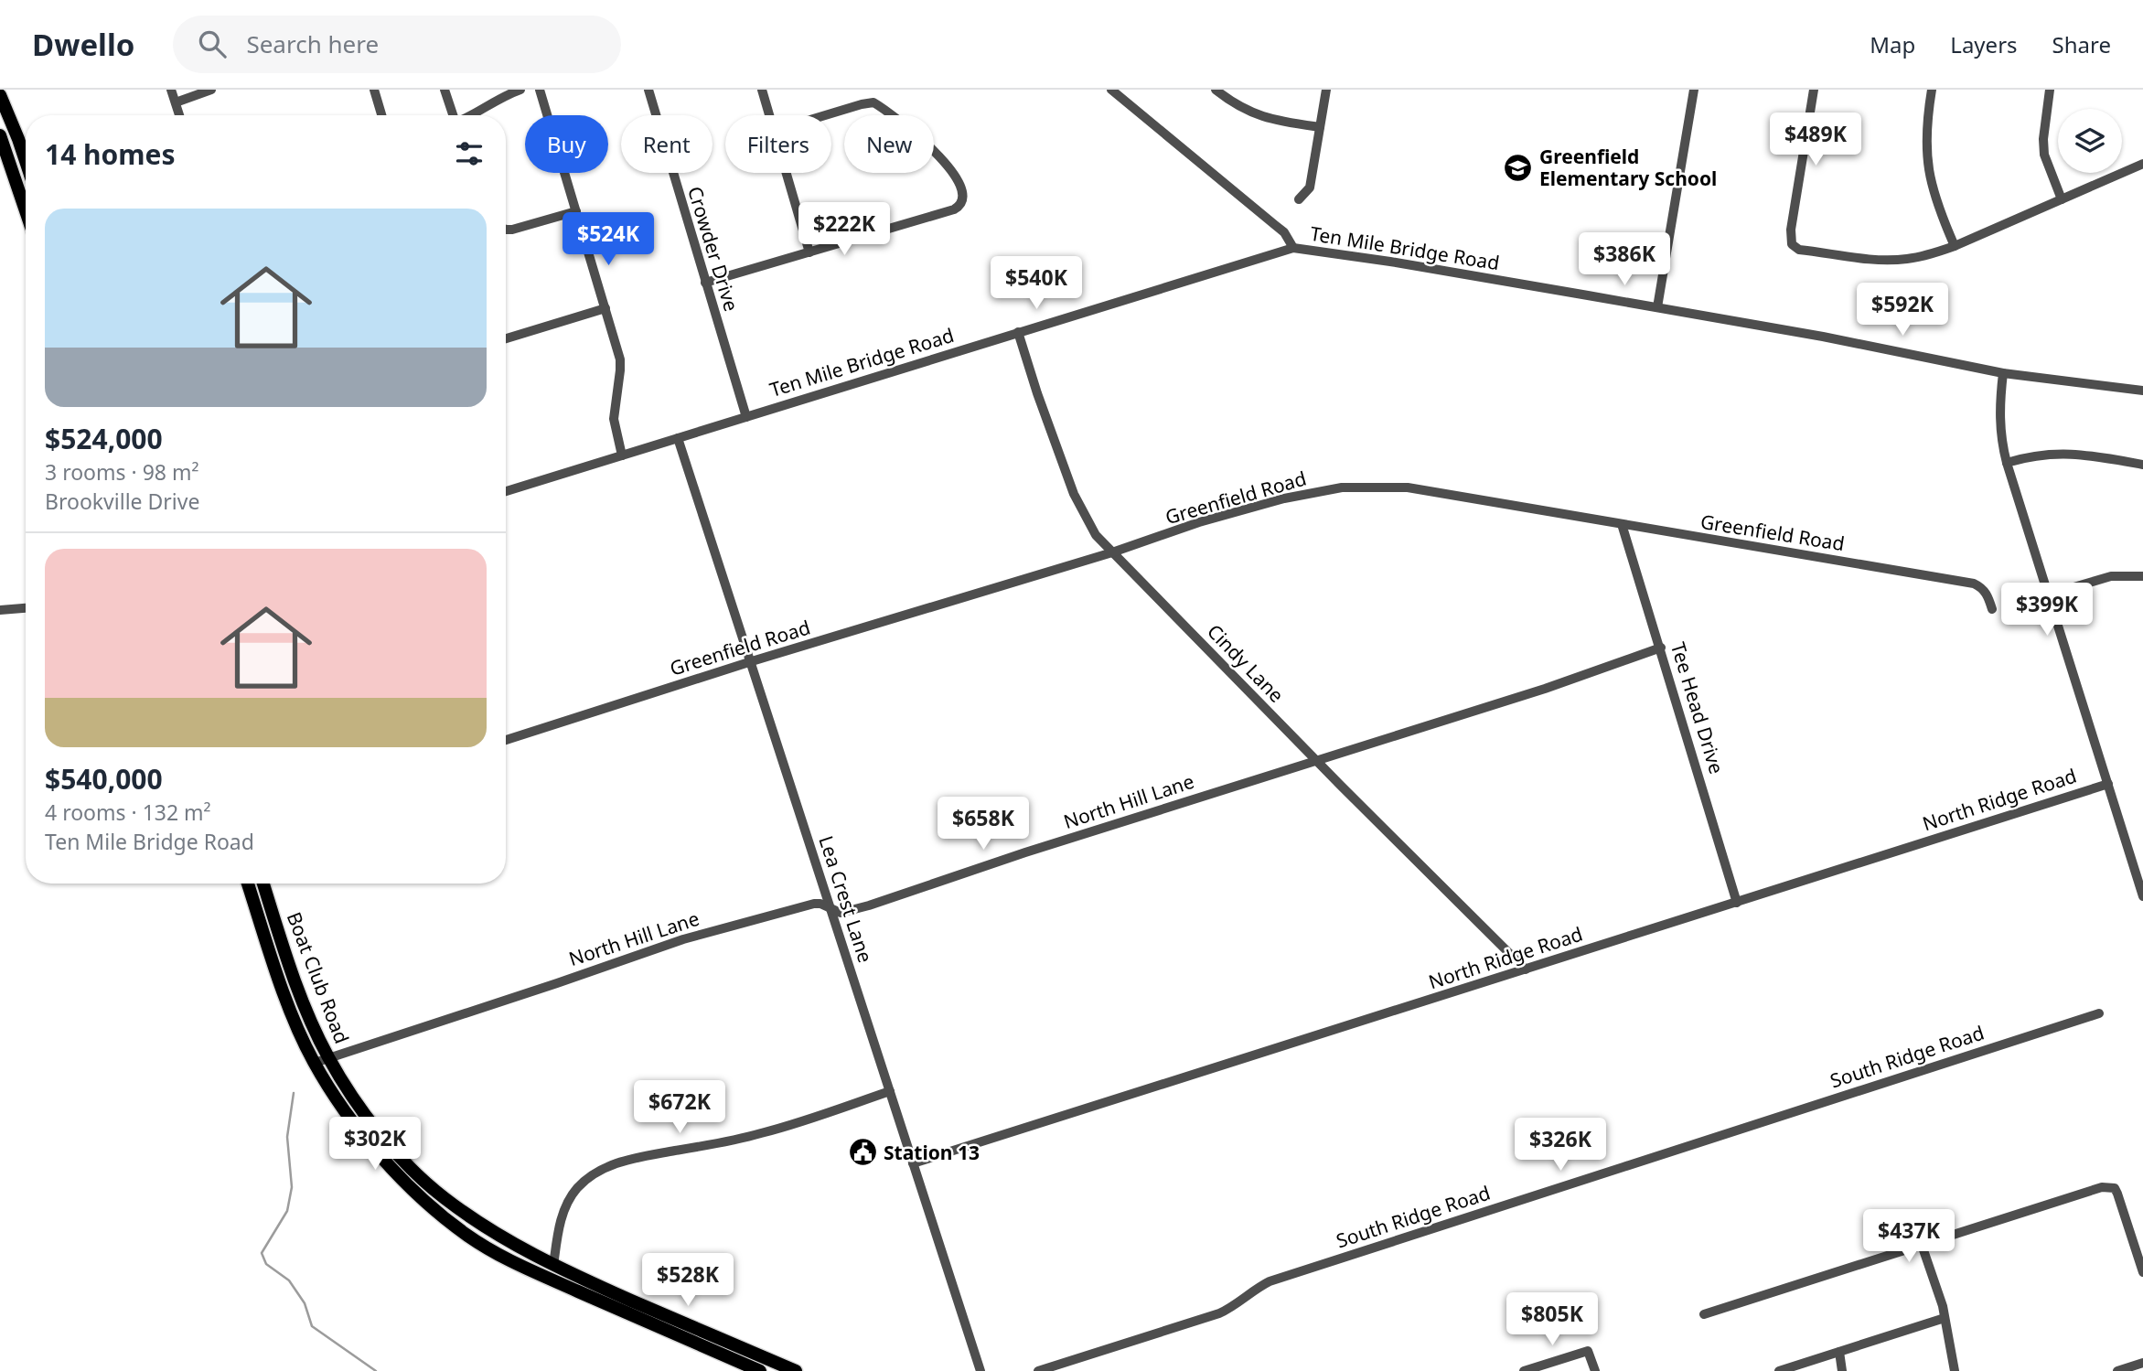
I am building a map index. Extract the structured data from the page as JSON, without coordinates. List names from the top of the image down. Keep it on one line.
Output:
{"streets":{"main road":["Boat Club Road"],"street":["Ten Mile Bridge Road","Crowder Drive","Greenfield Road","Cindy Lane","Tee Head Drive","North Ridge Road","North Hill Lane","Lea Crest Lane","South Ridge Road"]},"crossings":[["Ten Mile Bridge Road","Crowder Drive"],["Ten Mile Bridge Road","Cindy Lane"],["Ten Mile Bridge Road","Lea Crest Lane"],["Greenfield Road","Cindy Lane"],["Greenfield Road","Tee Head Drive"],["Greenfield Road","Lea Crest Lane"],["Cindy Lane","North Ridge Road"],["Cindy Lane","North Hill Lane"],["Tee Head Drive","North Ridge Road"],["Tee Head Drive","North Hill Lane"],["North Ridge Road","Lea Crest Lane"],["North Hill Lane","Lea Crest Lane"],["North Hill Lane","Boat Club Road"]],"places":{"school or university":["Greenfield Elementary School"],"public building":["Station 13"]},"page":{"header":"Dwello","search":"Search here","nav":["Map","Layers","Share"],"price":["$489K","$222K","$524K","$386K","$540K","$592K","$399K","$658K","$672K","$302K","$326K","$437K","$528K","$805K"],"chip":["Buy","Rent","Filters","New"],"heading":"14 homes","list":[{"name":"$524,000","note":"3 rooms · 98 m² · Brookville Drive"},{"name":"$540,000","note":"4 rooms · 132 m² · Ten Mile Bridge Road"}]}}
